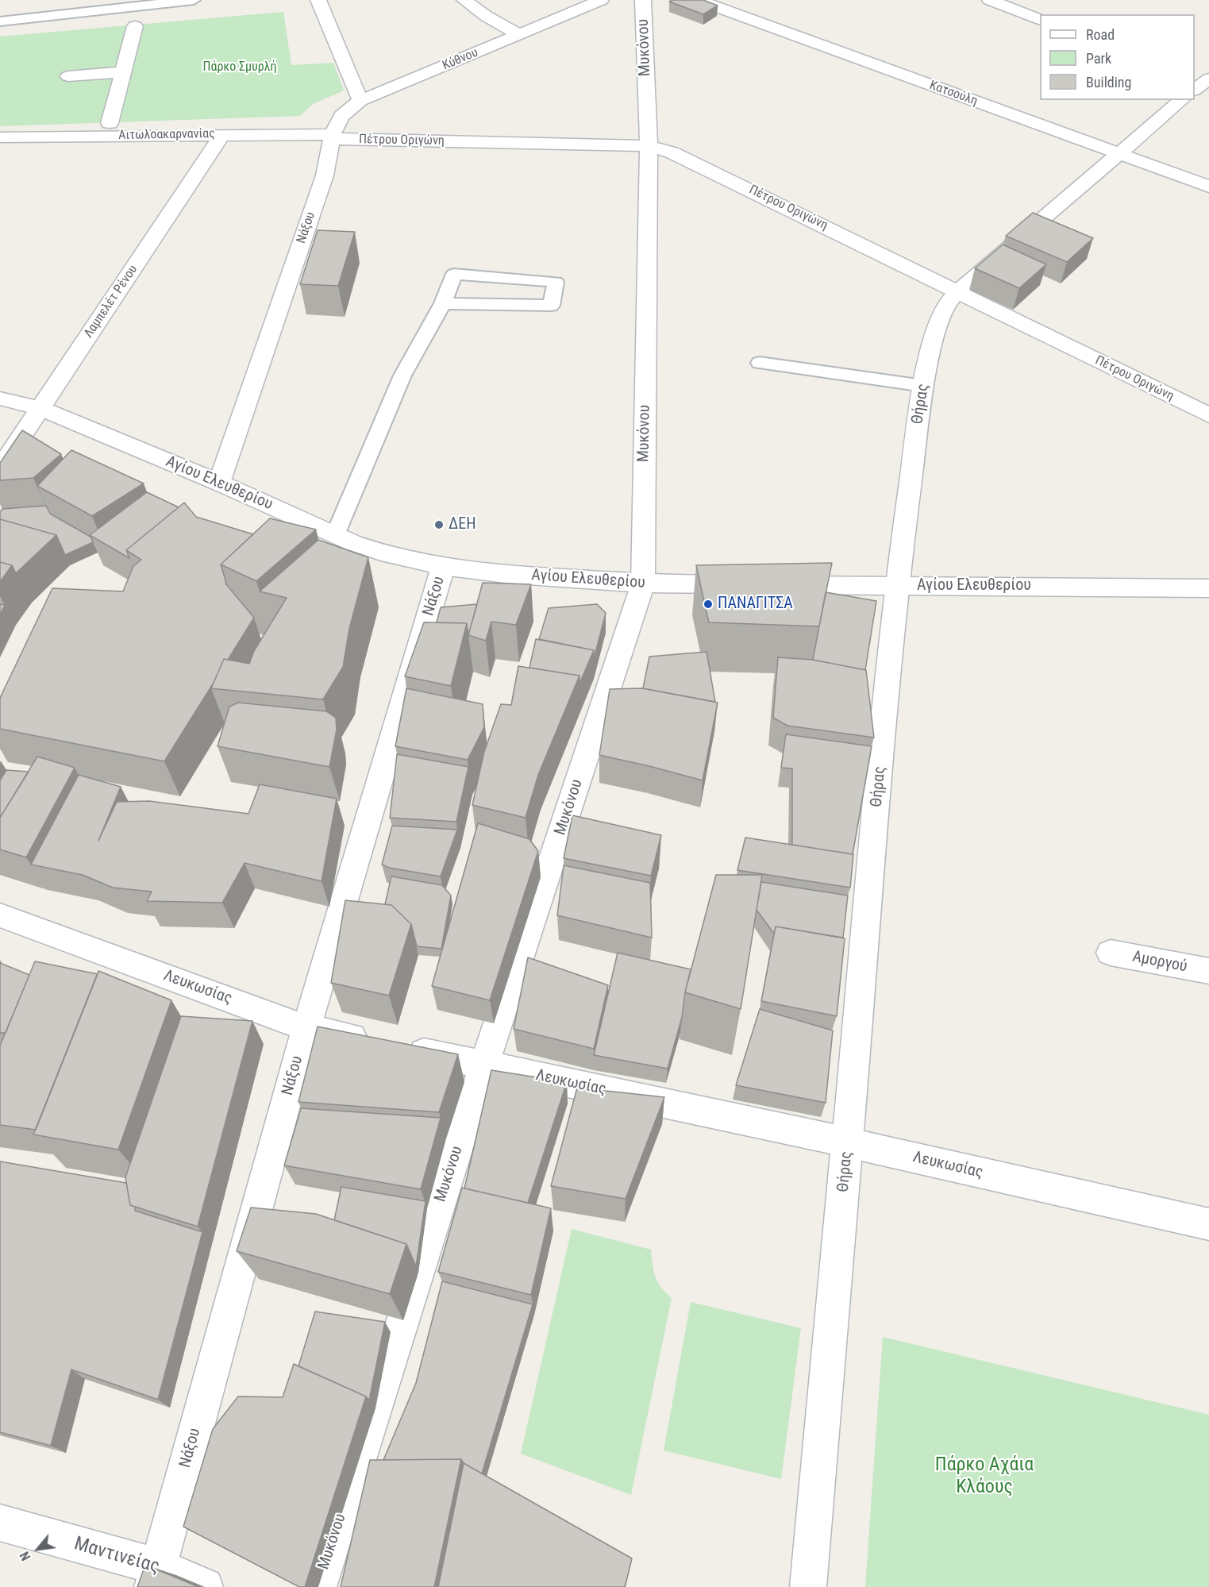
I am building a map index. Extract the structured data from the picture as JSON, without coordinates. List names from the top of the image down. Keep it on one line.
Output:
{"streets":{"street":["Μυκόνου","Κύθνου","Κατσούλη","Αιτωλοακαρνανίας","Πέτρου Οριγώνη","Νάξου","Λαμπελέτ Ρένου","Θήρας","Αγίου Ελευθερίου","Αμοργού","Λευκωσίας","Μαντινείας"]},"crossings":[["Μυκόνου","Πέτρου Οριγώνη"],["Μυκόνου","Αγίου Ελευθερίου"],["Μυκόνου","Λευκωσίας"],["Κύθνου","Αιτωλοακαρνανίας"],["Κύθνου","Πέτρου Οριγώνη"],["Κύθνου","Νάξου"],["Κατσούλη","Θήρας"],["Αιτωλοακαρνανίας","Πέτρου Οριγώνη"],["Αιτωλοακαρνανίας","Νάξου"],["Αιτωλοακαρνανίας","Λαμπελέτ Ρένου"],["Πέτρου Οριγώνη","Νάξου"],["Πέτρου Οριγώνη","Θήρας"],["Νάξου","Αγίου Ελευθερίου"],["Νάξου","Λευκωσίας"],["Νάξου","Μαντινείας"],["Λαμπελέτ Ρένου","Αγίου Ελευθερίου"],["Θήρας","Αγίου Ελευθερίου"],["Θήρας","Λευκωσίας"]],"parks":["Πάρκο Σµυρλή","Πάρκο Αχάια Κλάους"],"places":["ΔΕΗ","ΠΑΝΑΓΙΤΣΑ"],"legend":["Road","Park","Building"],"north":"bottom left"}
